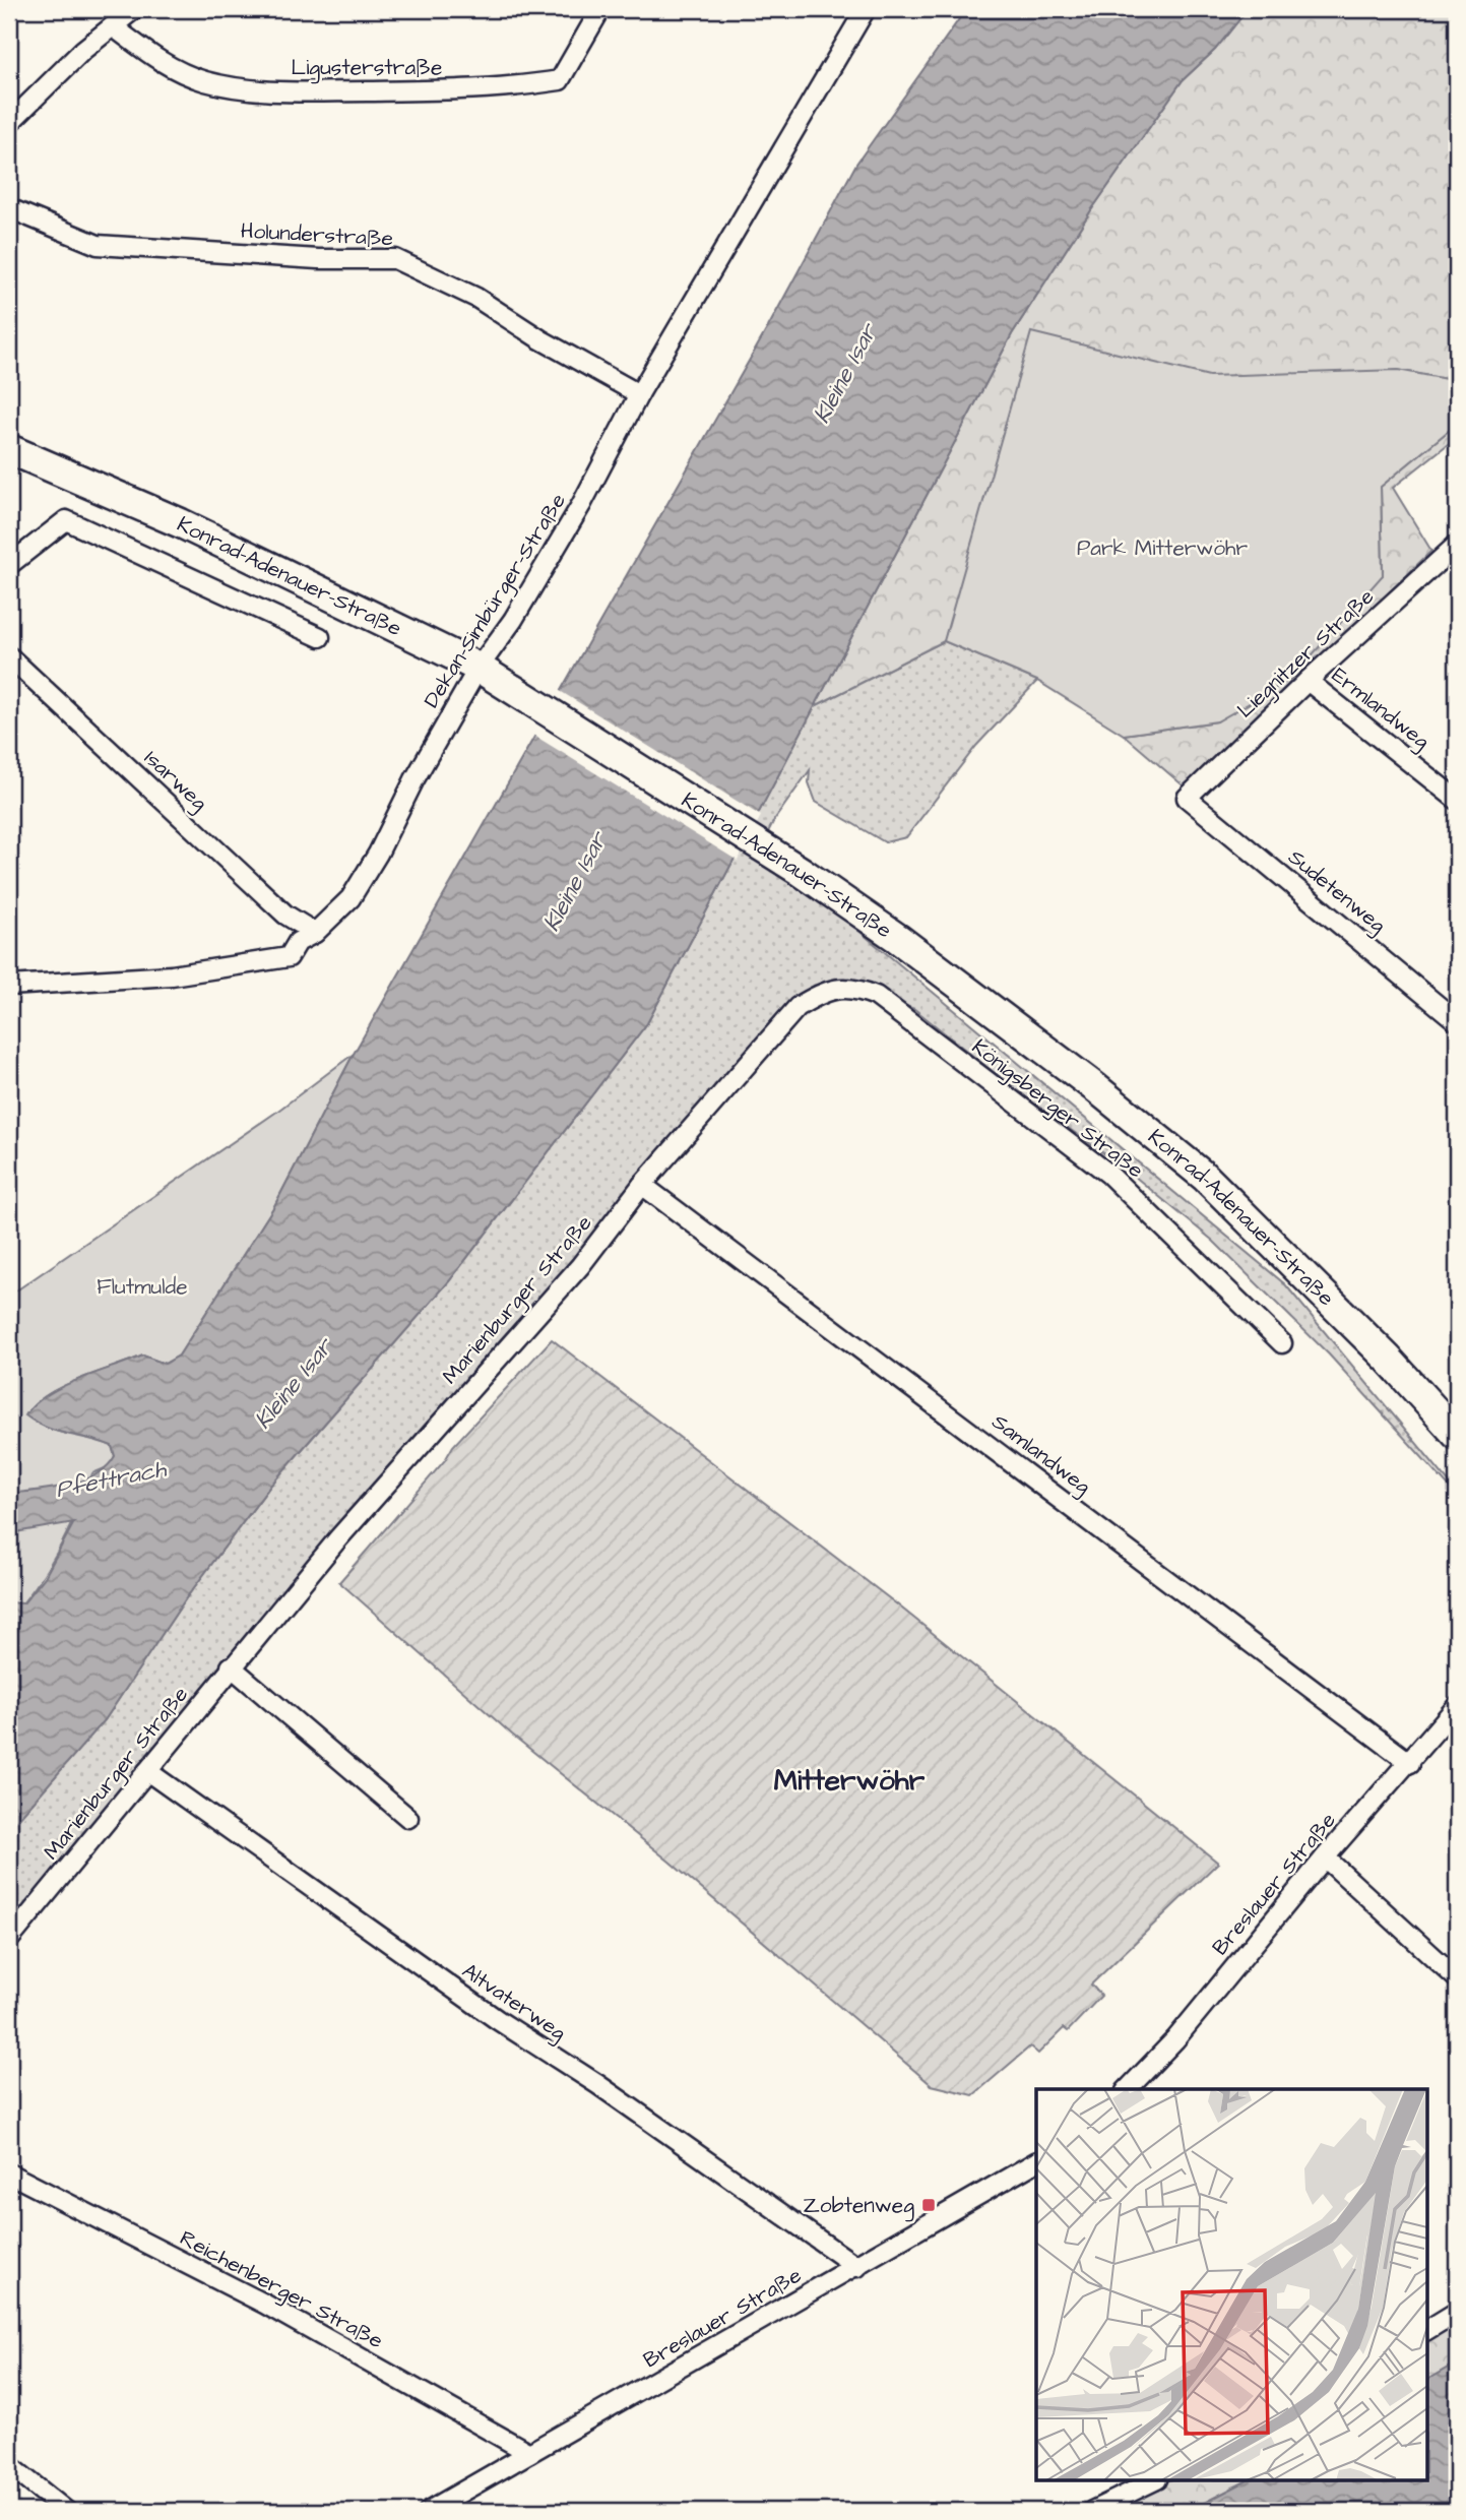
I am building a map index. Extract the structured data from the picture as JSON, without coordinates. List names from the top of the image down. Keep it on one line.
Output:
{"streets":{"main road":["Konrad-Adenauer-Straße"],"street":["Ligusterstraße","Holunderstraße","Dekan-Simbürger-Straße","Liegnitzer Straße","Ermlandweg","Isarweg","Sudetenweg","Königsberger Straße","Marienburger Straße","Samlandweg","Breslauer Straße","Altvaterweg","Reichenberger Straße"]},"crossings":[["Holunderstraße","Dekan-Simbürger-Straße"],["Konrad-Adenauer-Straße","Dekan-Simbürger-Straße"],["Dekan-Simbürger-Straße","Isarweg"],["Liegnitzer Straße","Ermlandweg"],["Liegnitzer Straße","Sudetenweg"],["Königsberger Straße","Marienburger Straße"],["Marienburger Straße","Samlandweg"],["Marienburger Straße","Altvaterweg"],["Samlandweg","Breslauer Straße"],["Breslauer Straße","Altvaterweg"],["Breslauer Straße","Reichenberger Straße"]],"districts":["Mitterwöhr"],"water":["Kleine Isar","Pfettrach"],"parks":["Park Mitterwöhr","Flutmulde"],"places":{"transit":["Zobtenweg"]}}
